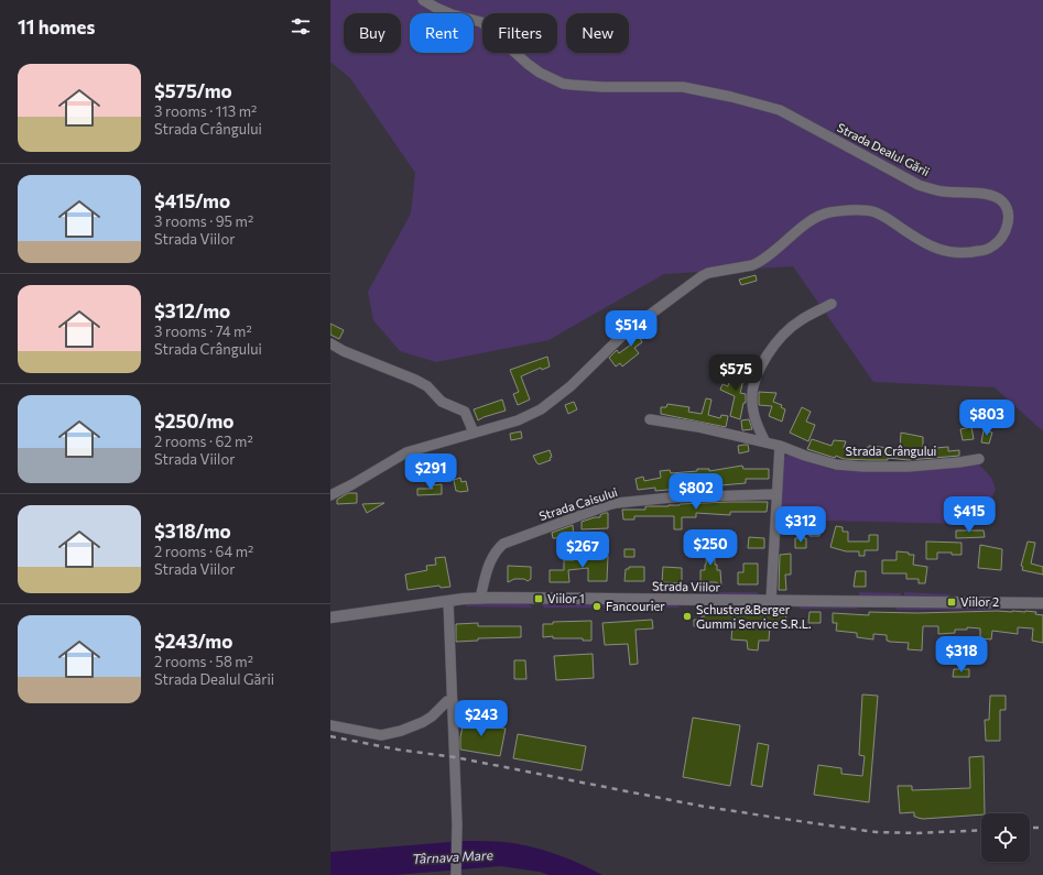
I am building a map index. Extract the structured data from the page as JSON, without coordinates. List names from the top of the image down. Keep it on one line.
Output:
{"streets":{"street":["Strada Dealul Gării","Strada Crângului","Strada Caisului","Strada Viilor"]},"crossings":[["Strada Caisului","Strada Viilor"]],"water":["Târnava Mare"],"places":{"transit":["Viilor 1","Viilor 2"],"other":["Fancourier","Schuster&Berger Gummi Service S.R.L."]},"page":{"heading":"11 homes","chip":["Buy","Rent","Filters","New"],"list":[{"name":"$575/mo","note":"3 rooms · 113 m² · Strada Crângului"},{"name":"$415/mo","note":"3 rooms · 95 m² · Strada Viilor"},{"name":"$312/mo","note":"3 rooms · 74 m² · Strada Crângului"},{"name":"$250/mo","note":"2 rooms · 62 m² · Strada Viilor"},{"name":"$318/mo","note":"2 rooms · 64 m² · Strada Viilor"},{"name":"$243/mo","note":"2 rooms · 58 m² · Strada Dealul Gării"}],"price":["$514","$575","$803","$291","$802","$415","$312","$250","$267","$318","$243"]}}
